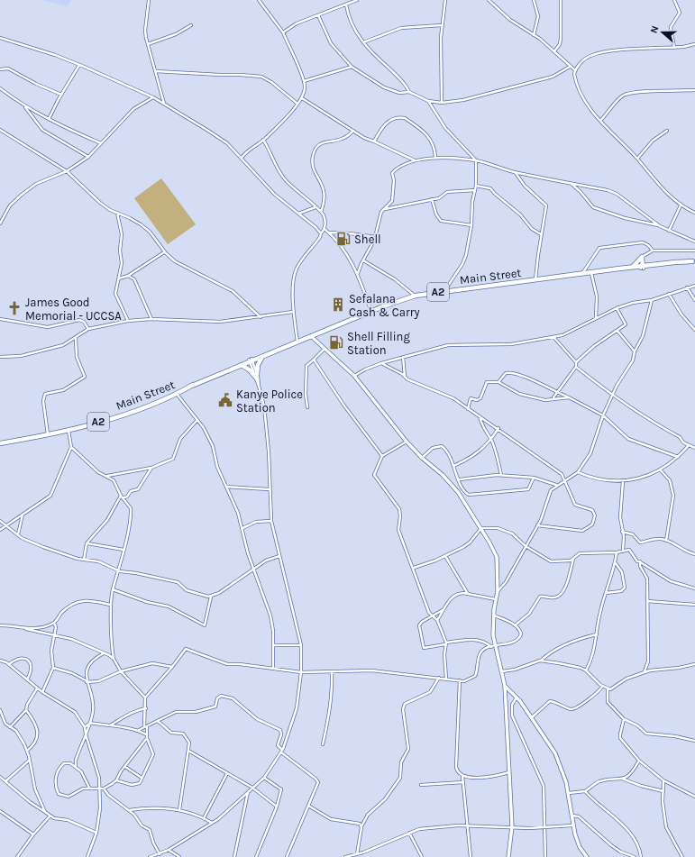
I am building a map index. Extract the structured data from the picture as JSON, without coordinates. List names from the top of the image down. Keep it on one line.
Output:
{"streets":{"highway":["Main Street","A2"]},"crossings":[["Main Street","A2"]],"places":{"fuel station":["Shell","Shell Filling Station"],"building":["Sefalana Cash & Carry"],"church":["James Good Memorial - UCCSA"],"public building":["Kanye Police Station"]},"north":"left"}
